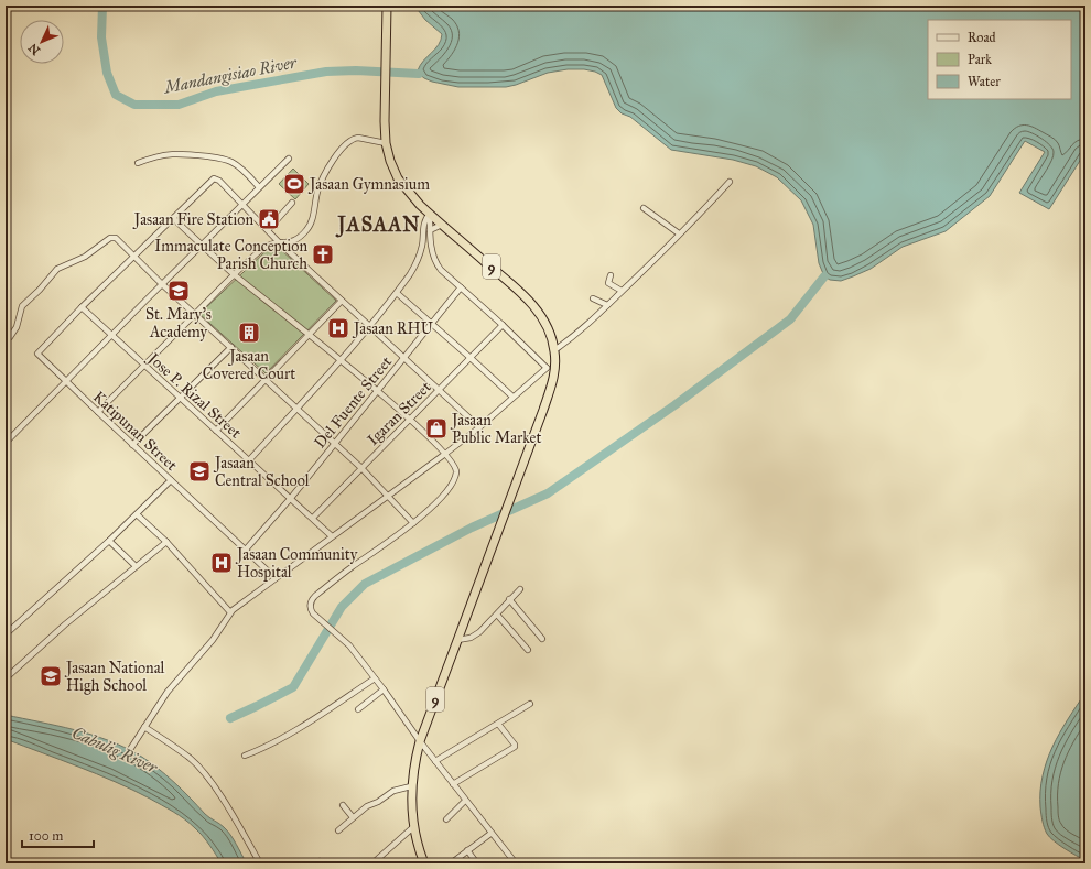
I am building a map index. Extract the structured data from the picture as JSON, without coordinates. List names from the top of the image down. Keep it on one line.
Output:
{"streets":{"highway":["9"],"street":["Jose P. Rizal Street","Del Fuente Street","Igaran Street","Katipunan Street"]},"crossings":[["Jose P. Rizal Street","Del Fuente Street"],["Jose P. Rizal Street","Igaran Street"],["Jose P. Rizal Street","Katipunan Street"],["Del Fuente Street","Katipunan Street"]],"districts":["JASAAN"],"water":["Mandangisiao River","Cabulig River"],"places":{"sports":["Jasaan Gymnasium"],"public building":["Jasaan Fire Station"],"church":["Immaculate Conception Parish Church"],"school or university":["St. Mary's Academy","Jasaan Central School","Jasaan National High School"],"hospital":["Jasaan RHU","Jasaan Community Hospital"],"building":["Jasaan Covered Court"],"shop":["Jasaan Public Market"]},"legend":["Road","Park","Water"],"scale_bar":"100 m","north":"bottom left"}
